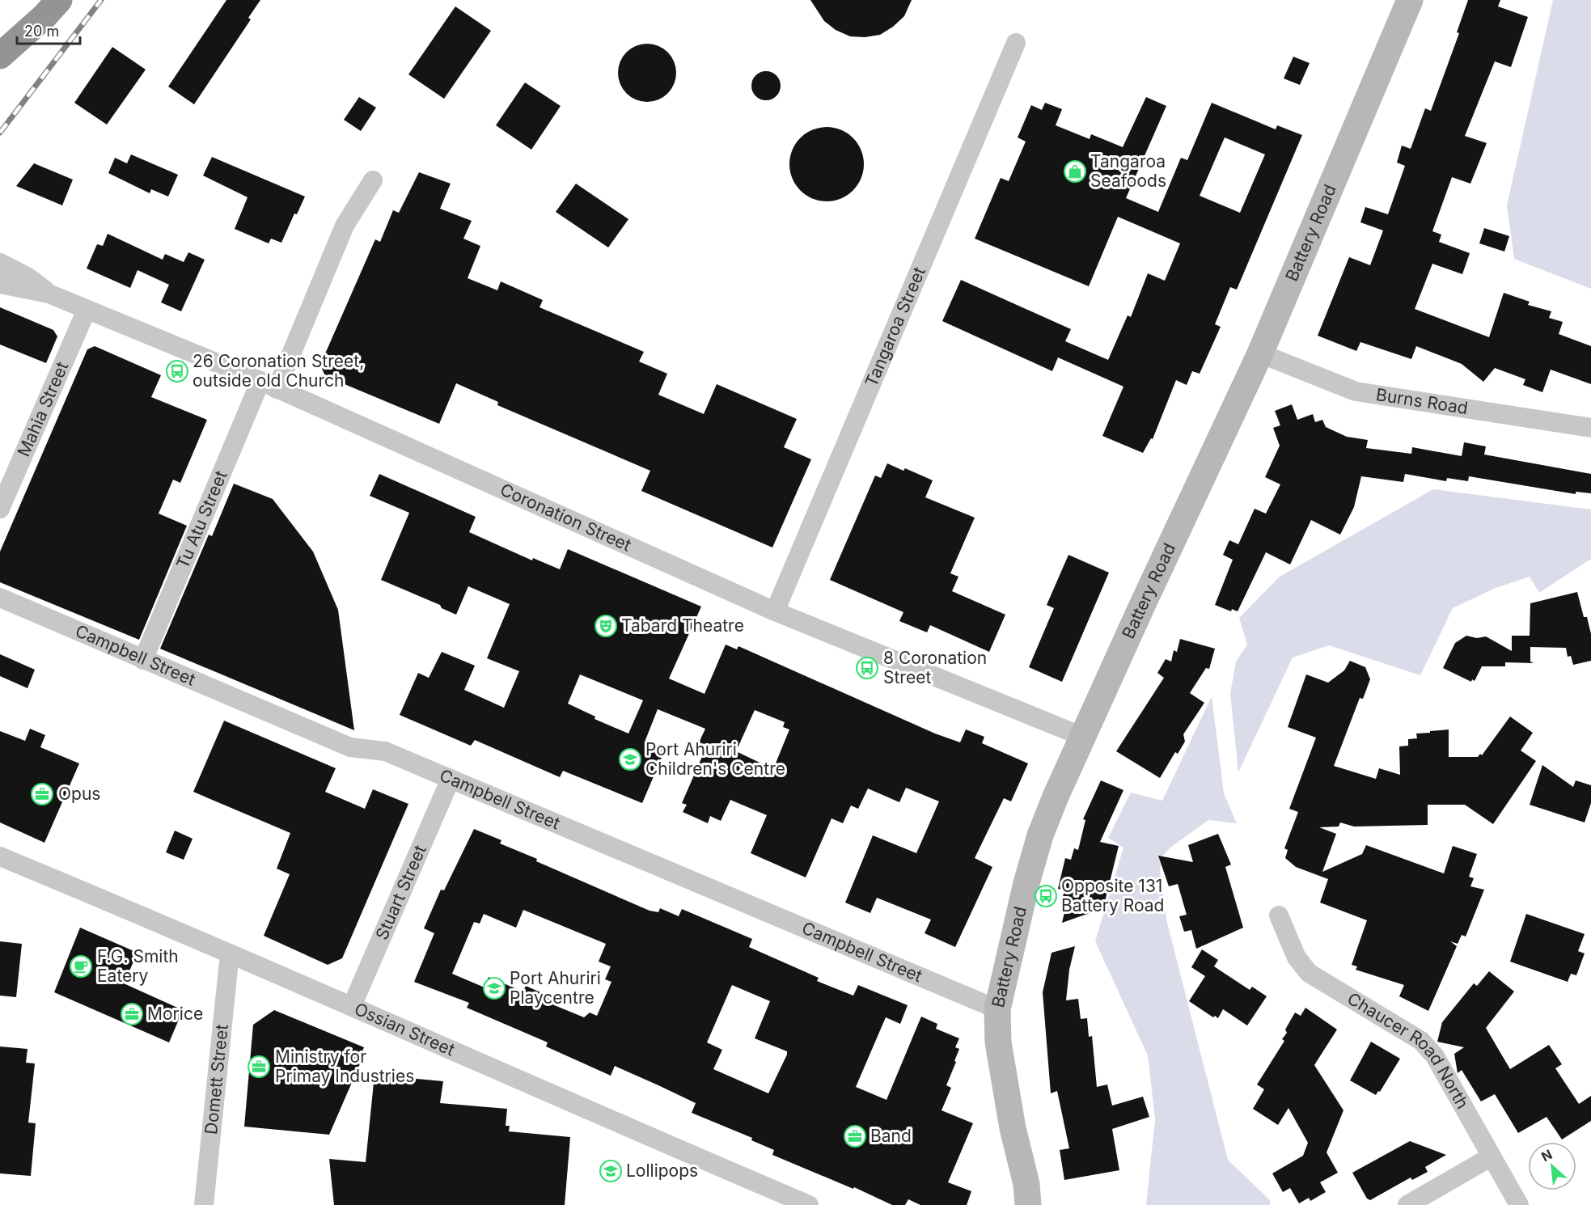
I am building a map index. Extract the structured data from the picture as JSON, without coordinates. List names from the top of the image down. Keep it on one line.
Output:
{"streets":{"street":["Battery Road","Tangaroa Street","Burns Road","Mahia Street","Coronation Street","Tu Atu Street","Campbell Street","Stuart Street","Ossian Street","Chaucer Road North","Domett Street"]},"crossings":[["Battery Road","Burns Road"],["Battery Road","Coronation Street"],["Battery Road","Campbell Street"],["Tangaroa Street","Coronation Street"],["Mahia Street","Coronation Street"],["Coronation Street","Tu Atu Street"],["Tu Atu Street","Campbell Street"],["Campbell Street","Stuart Street"],["Stuart Street","Ossian Street"],["Ossian Street","Domett Street"]],"places":{"shop":["Tangaroa Seafoods"],"bus stop":["26 Coronation Street, outside old Church","8 Coronation Street","Opposite 131 Battery Road"],"theatre":["Tabard Theatre"],"school or university":["Port Ahuriri Children's Centre","Port Ahuriri Playcentre","Lollipops"],"office":["Opus","Morice","Ministry for Primay Industries","Band"],"cafe":["F.G. Smith Eatery"]},"scale_bar":"20 m","north":"top left"}
